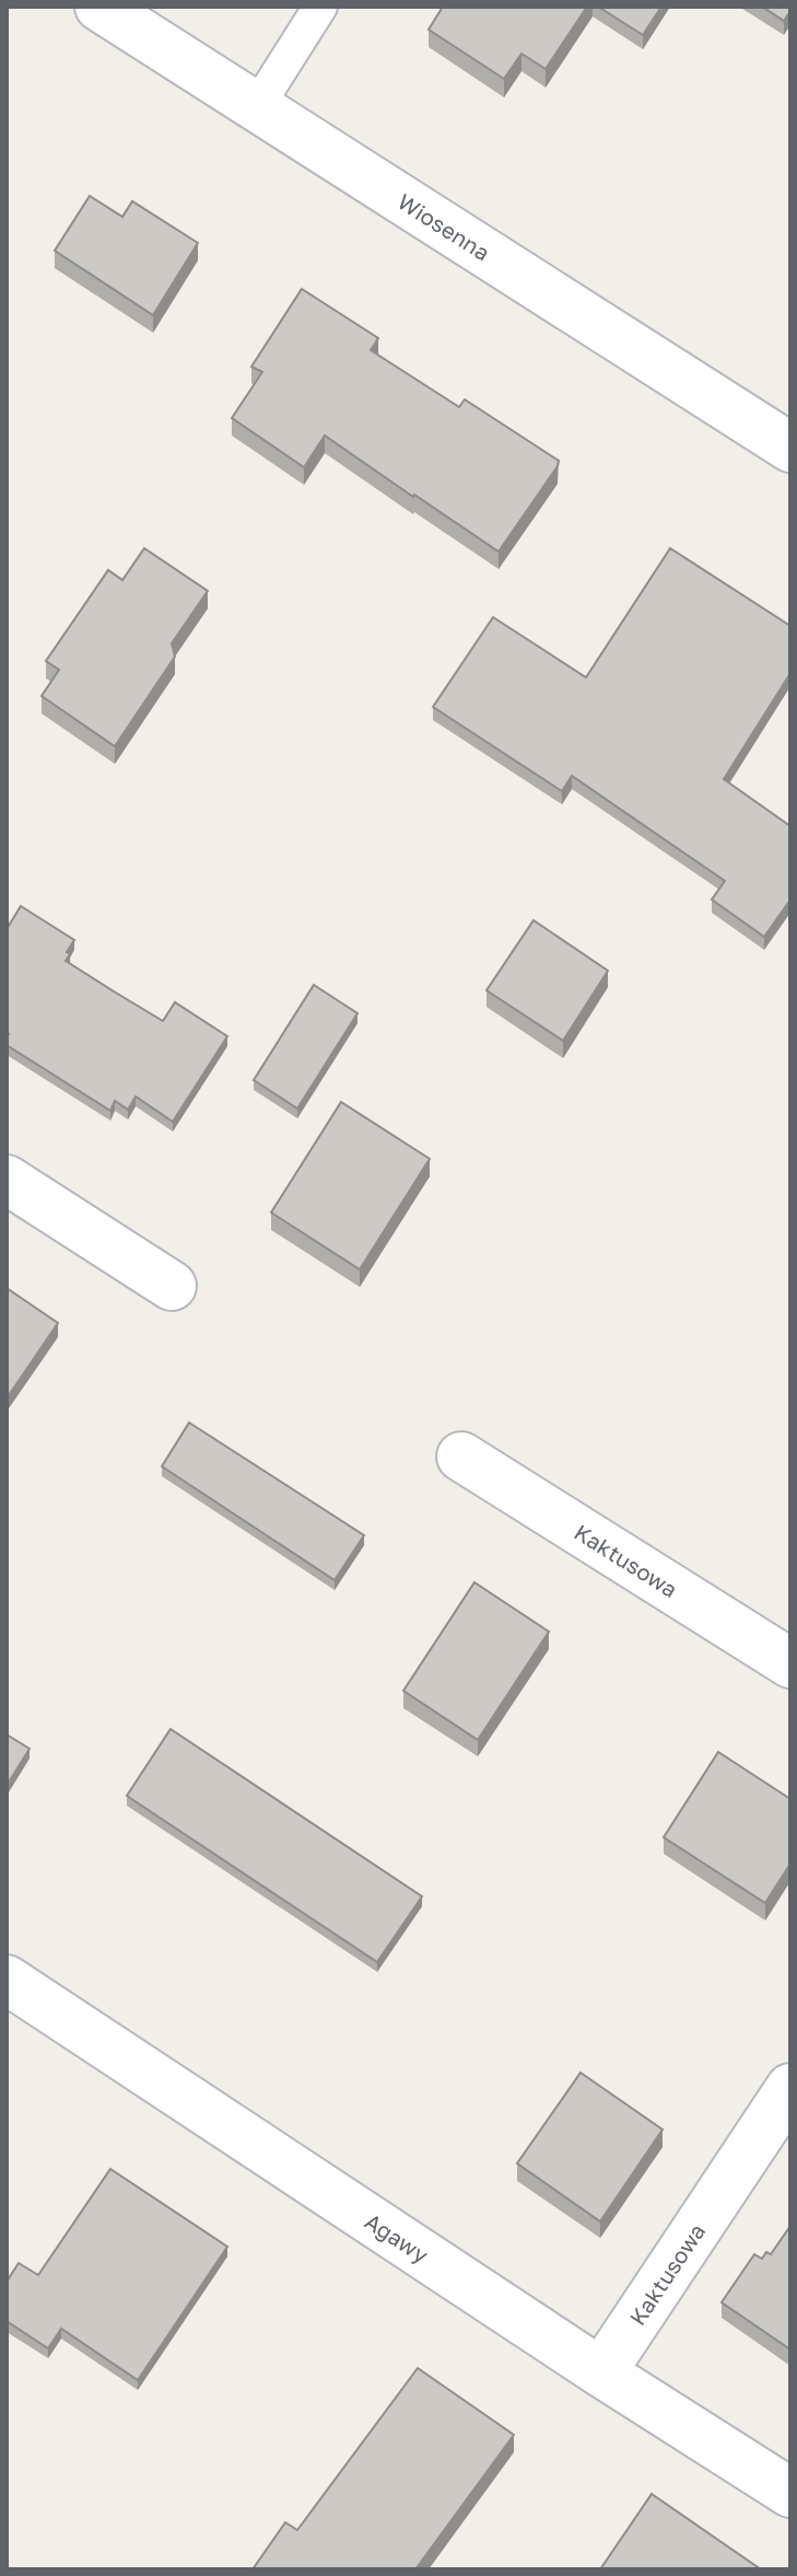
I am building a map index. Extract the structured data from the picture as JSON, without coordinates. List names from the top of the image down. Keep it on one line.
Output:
{"streets":{"street":["Wiosenna","Kaktusowa","Agawy"]},"crossings":[["Kaktusowa","Agawy"]]}
